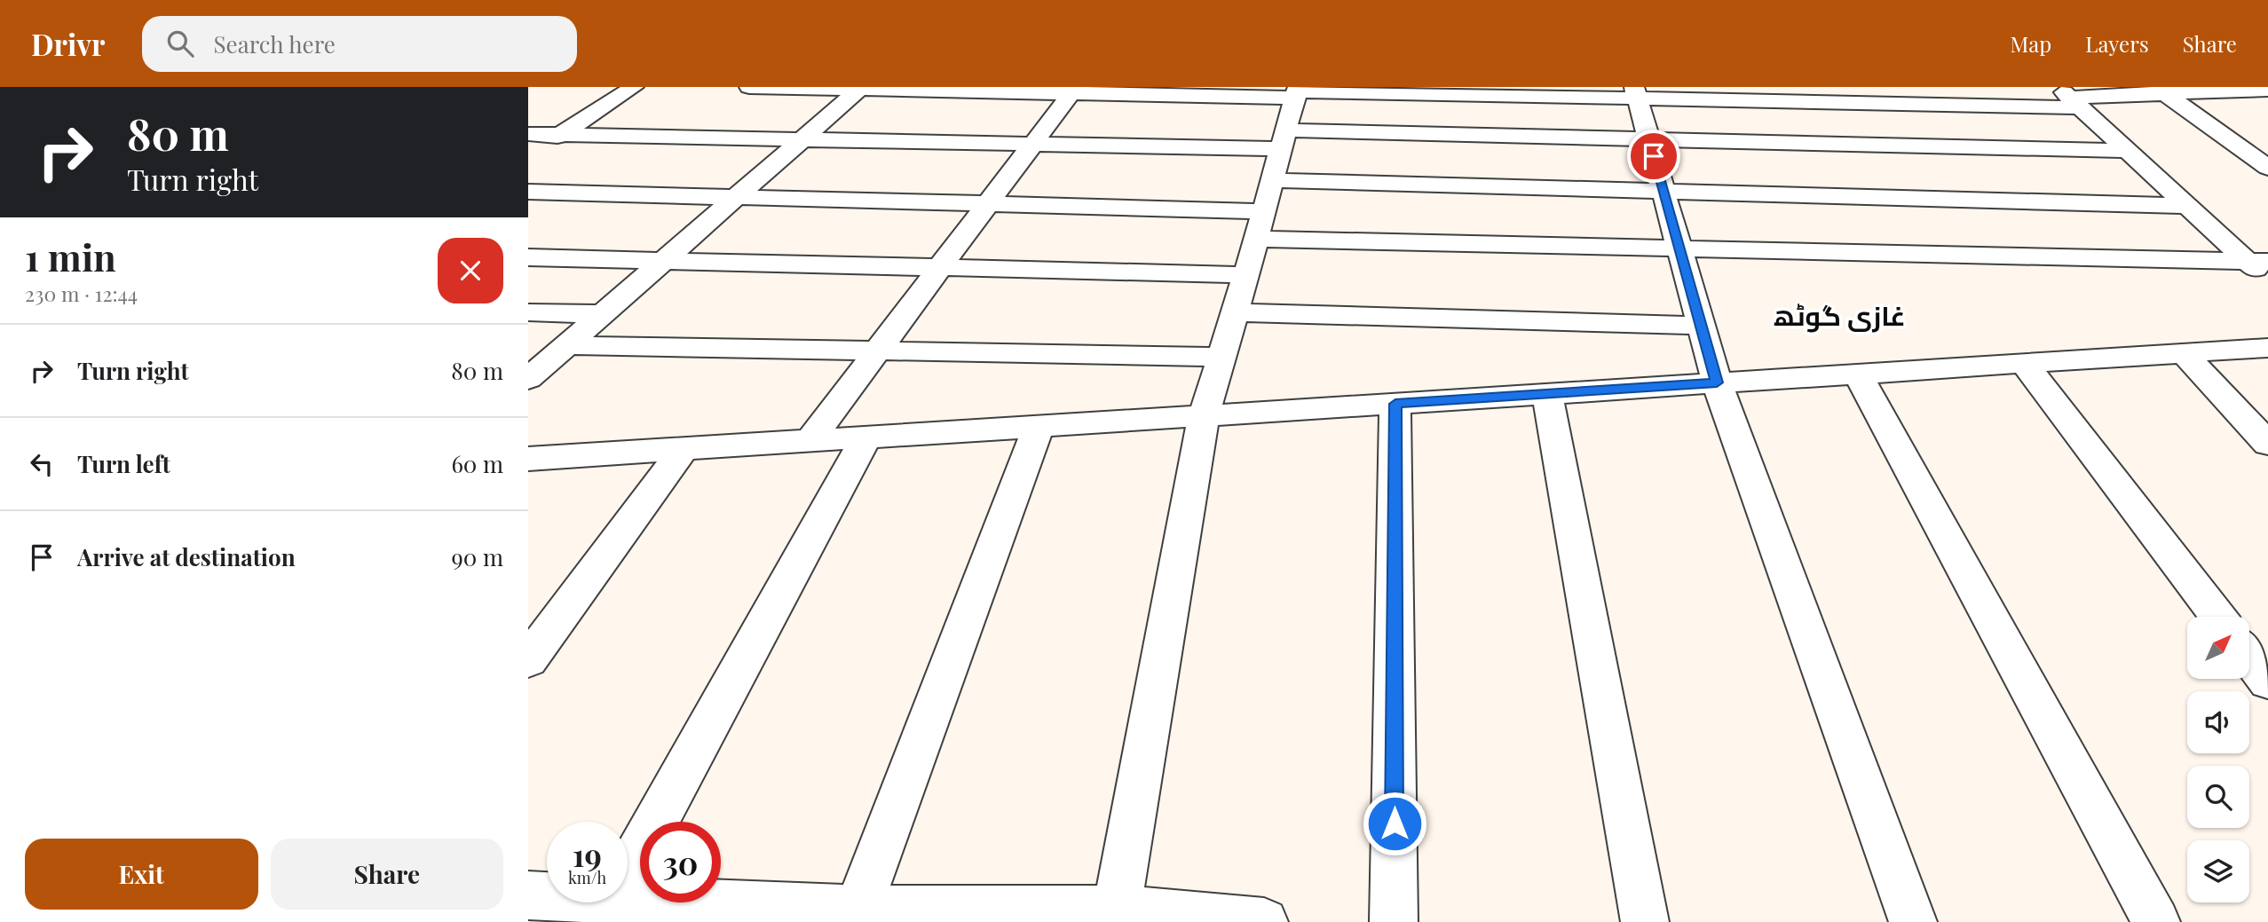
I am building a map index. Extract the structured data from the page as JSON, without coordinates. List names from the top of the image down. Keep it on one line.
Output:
{"districts":["غازی گوٹھ"],"north":"top right","page":{"header":"Drivr","search":"Search here","nav":["Map","Layers","Share"],"turn":["80 m","Turn right"],"heading":["1 min","230 m · 12:44"],"list":[{"name":"Turn right","value":"80 m"},{"name":"Turn left","value":"60 m"},{"name":"Arrive at destination","value":"90 m"}],"speed":"19 km/h","limit":"30","buttons":["Exit","Share"]}}
